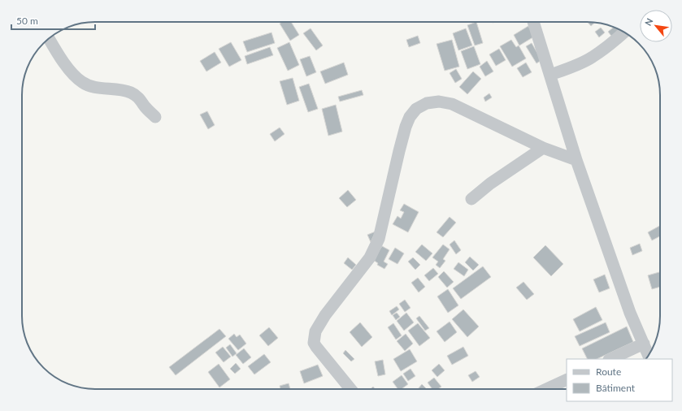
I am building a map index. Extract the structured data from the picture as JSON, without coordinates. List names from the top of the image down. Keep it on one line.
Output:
{"legend":["Route","Bâtiment"],"scale_bar":"50 m","north":"top left"}
